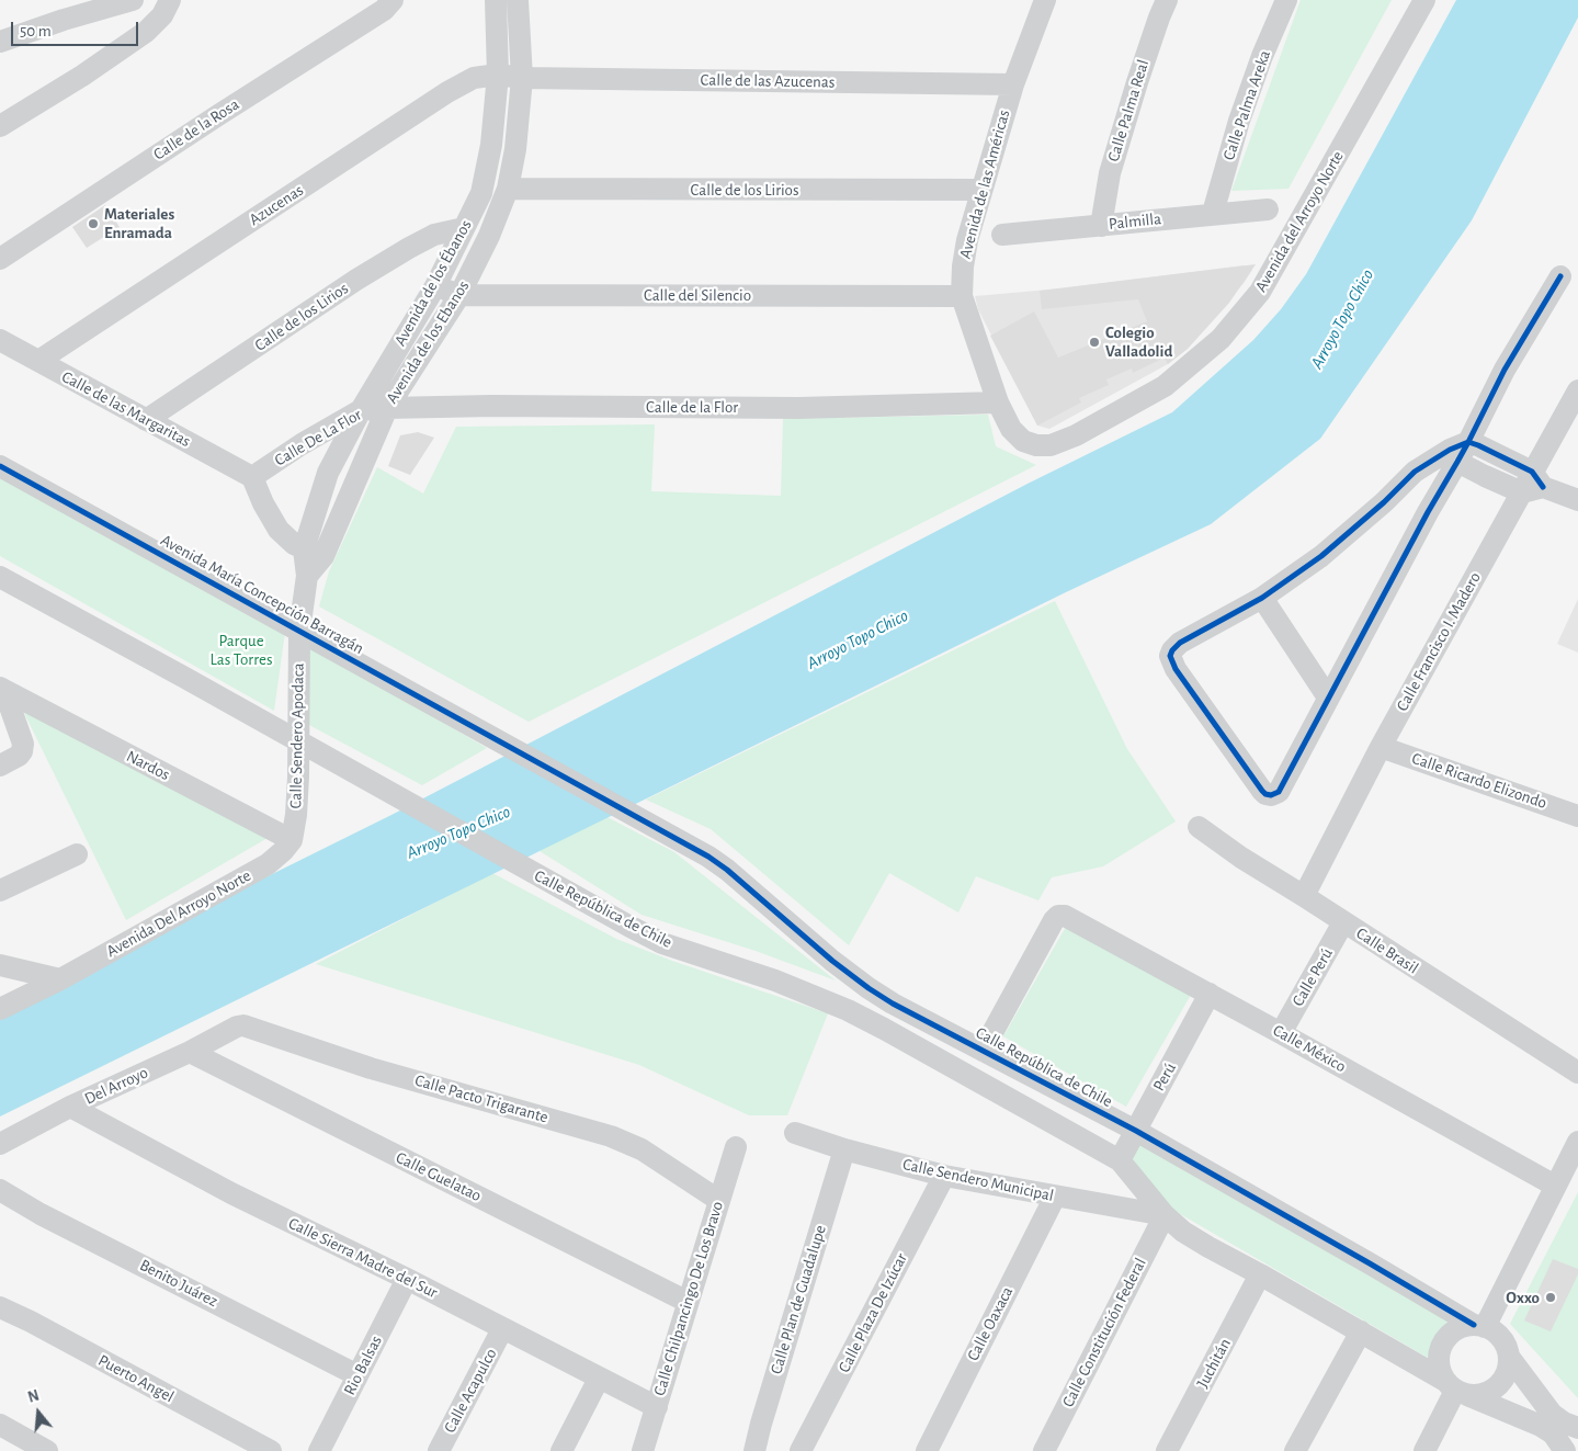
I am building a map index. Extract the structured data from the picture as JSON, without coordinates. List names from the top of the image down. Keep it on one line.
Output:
{"streets":{"street":["Calle de las Azucenas","Calle Palma Areka","Calle Palma Real","Calle de la Rosa","Avenida de las Américas","Calle de los Lirios","Azucenas","Palmilla","Avenida del Arroyo Norte","Avenida de los Ébanos","Calle del Silencio","Avenida de los Ebanos","Calle de la Flor","Calle de las Margaritas","Calle De La Flor","Avenida María Concepción Barragán","Calle Francisco I. Madero","Calle Sendero Apodaca","Nardos","Calle Ricardo Elizondo","Calle República de Chile","Avenida Del Arroyo Norte","Calle Brasil","Calle Perú","Calle México","Perú","Del Arroyo","Calle Pacto Trigarante","Calle Guelatao","Calle Sendero Municipal","Calle Sierra Madre del Sur","Benito Juárez","Calle Chilpancingo De Los Bravo","Calle Plan de Guadalupe","Calle Plaza De Izúcar","Calle Oaxaca","Calle Constitución Federal","Juchitán","Rio Balsas","Puerto Angel","Calle Acapulco"]},"crossings":[["Calle de las Azucenas","Avenida de las Américas"],["Calle de las Azucenas","Azucenas"],["Calle de las Azucenas","Avenida de los Ebanos"],["Calle Palma Areka","Palmilla"],["Calle Palma Real","Palmilla"],["Avenida de las Américas","Calle de los Lirios"],["Avenida de las Américas","Avenida del Arroyo Norte"],["Avenida de las Américas","Calle del Silencio"],["Avenida de las Américas","Calle de la Flor"],["Calle de los Lirios","Avenida de los Ébanos"],["Calle de los Lirios","Avenida de los Ebanos"],["Calle de los Lirios","Calle de las Margaritas"],["Azucenas","Avenida de los Ébanos"],["Azucenas","Avenida de los Ebanos"],["Azucenas","Calle de las Margaritas"],["Avenida del Arroyo Norte","Calle de la Flor"],["Avenida de los Ébanos","Calle del Silencio"],["Avenida de los Ébanos","Avenida de los Ebanos"],["Avenida de los Ébanos","Calle De La Flor"],["Calle del Silencio","Avenida de los Ebanos"],["Avenida de los Ebanos","Calle de la Flor"],["Avenida de los Ebanos","Calle De La Flor"],["Calle de la Flor","Calle De La Flor"],["Calle de las Margaritas","Calle De La Flor"],["Avenida María Concepción Barragán","Calle Sendero Apodaca"],["Avenida María Concepción Barragán","Calle República de Chile"],["Calle Francisco I. Madero","Calle Ricardo Elizondo"],["Calle Francisco I. Madero","Calle Brasil"],["Calle Sendero Apodaca","Nardos"],["Calle Sendero Apodaca","Calle República de Chile"],["Calle Sendero Apodaca","Avenida Del Arroyo Norte"],["Nardos","Avenida Del Arroyo Norte"],["Calle República de Chile","Calle México"],["Calle República de Chile","Perú"],["Calle República de Chile","Calle Sendero Municipal"],["Calle República de Chile","Calle Constitución Federal"],["Calle República de Chile","Juchitán"],["Calle Brasil","Calle Perú"],["Calle Perú","Calle México"],["Calle México","Perú"],["Del Arroyo","Calle Pacto Trigarante"],["Del Arroyo","Calle Guelatao"],["Del Arroyo","Calle Sierra Madre del Sur"],["Calle Pacto Trigarante","Calle Chilpancingo De Los Bravo"],["Calle Guelatao","Calle Chilpancingo De Los Bravo"],["Calle Sendero Municipal","Calle Plan de Guadalupe"],["Calle Sendero Municipal","Calle Plaza De Izúcar"],["Calle Sendero Municipal","Calle Oaxaca"],["Calle Sendero Municipal","Calle Constitución Federal"],["Calle Sierra Madre del Sur","Calle Chilpancingo De Los Bravo"],["Calle Sierra Madre del Sur","Rio Balsas"],["Calle Sierra Madre del Sur","Calle Acapulco"],["Benito Juárez","Rio Balsas"]],"water":["Arroyo Topo Chico"],"parks":["Parque Las Torres"],"places":["Materiales Enramada","Colegio Valladolid","Oxxo"],"scale_bar":"50 m","north":"top"}
